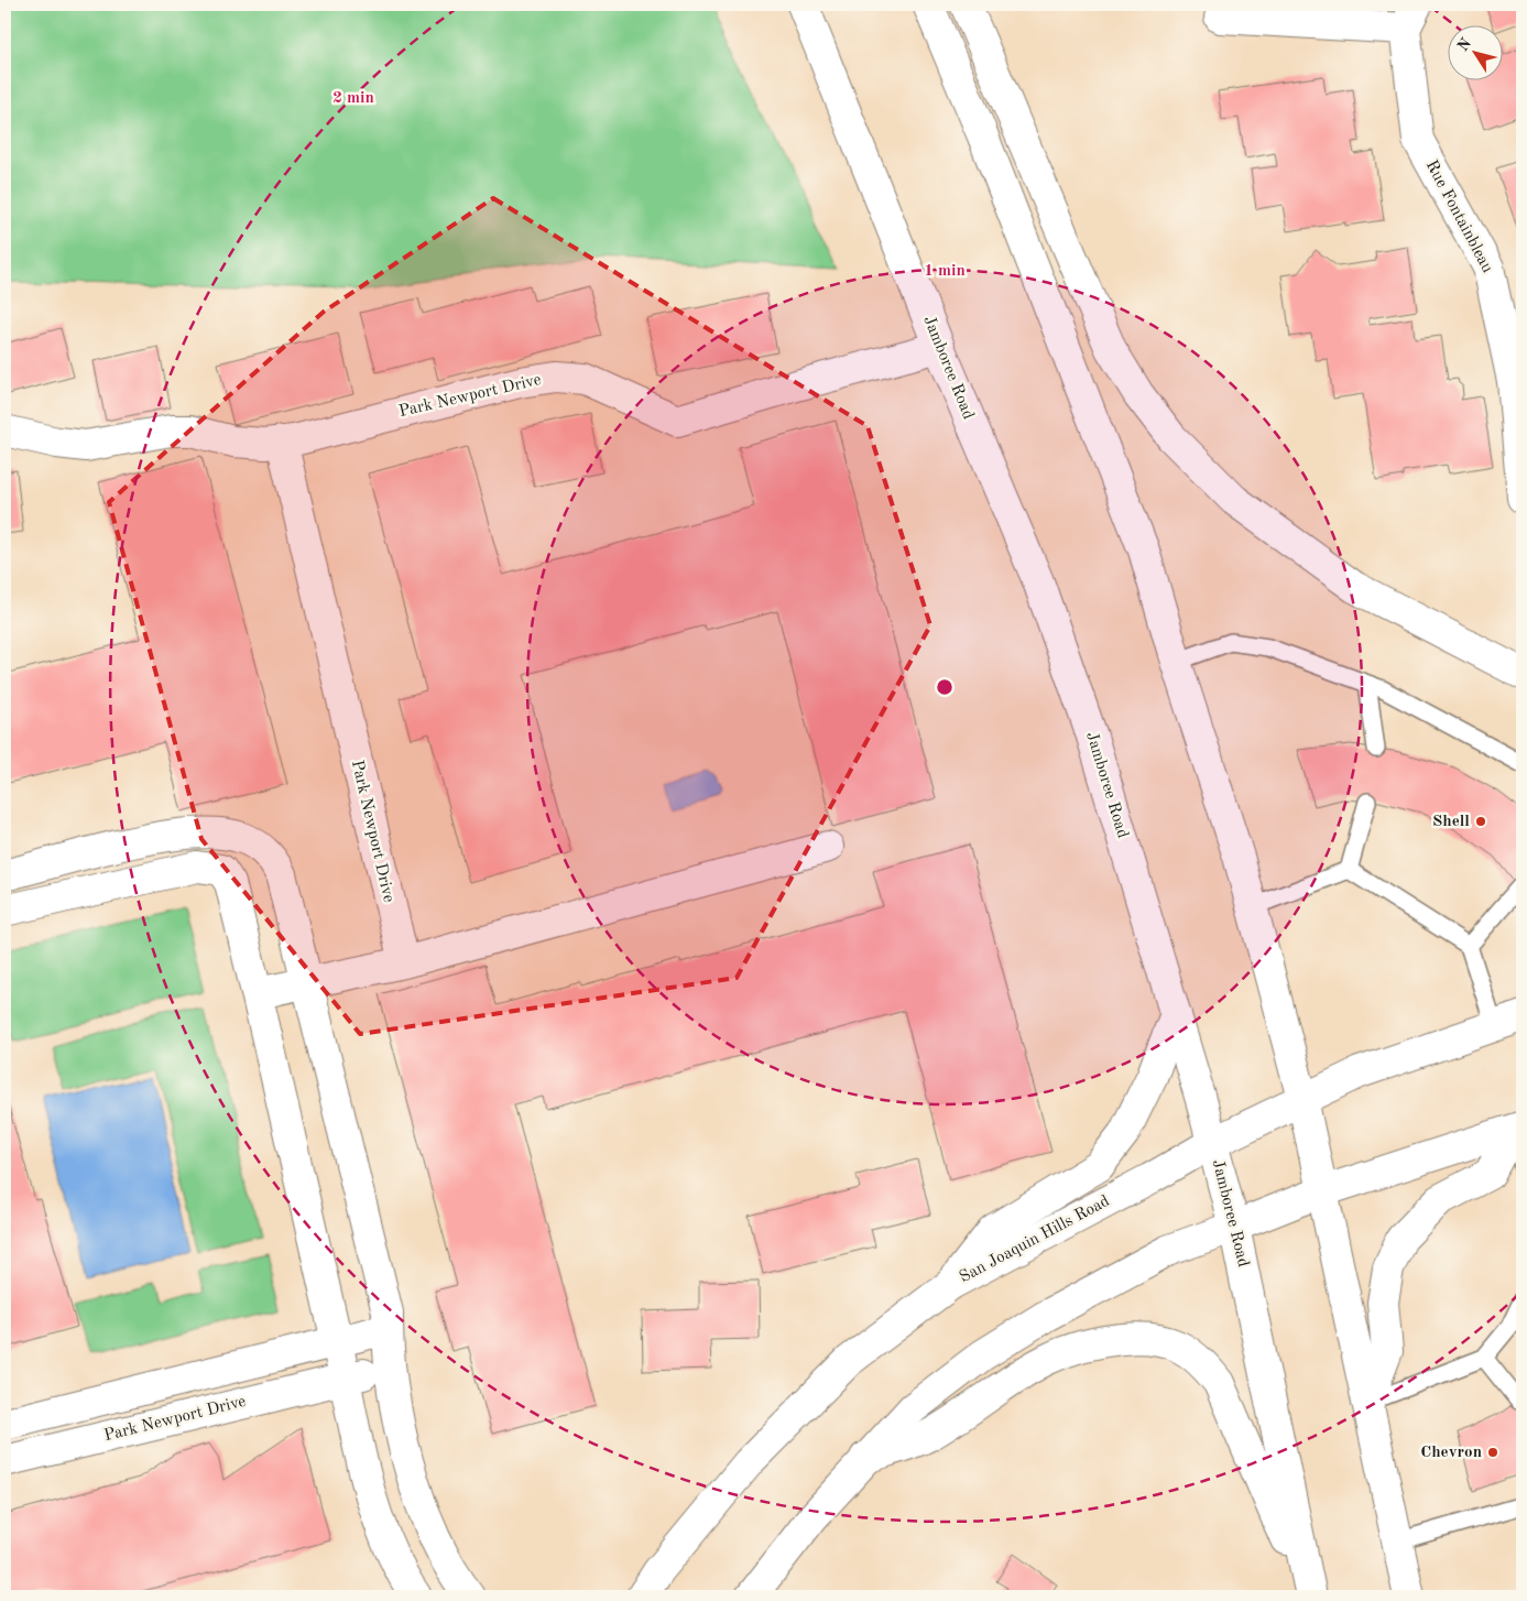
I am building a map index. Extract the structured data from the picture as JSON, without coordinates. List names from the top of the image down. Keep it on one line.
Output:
{"streets":{"street":["Rue Fontainbleau","Jamboree Road","Park Newport Drive","San Joaquin Hills Road"]},"crossings":[["Jamboree Road","Park Newport Drive"],["Jamboree Road","San Joaquin Hills Road"]],"places":["Shell","Chevron"],"north":"top left","rings":["2 min","1 min"]}
